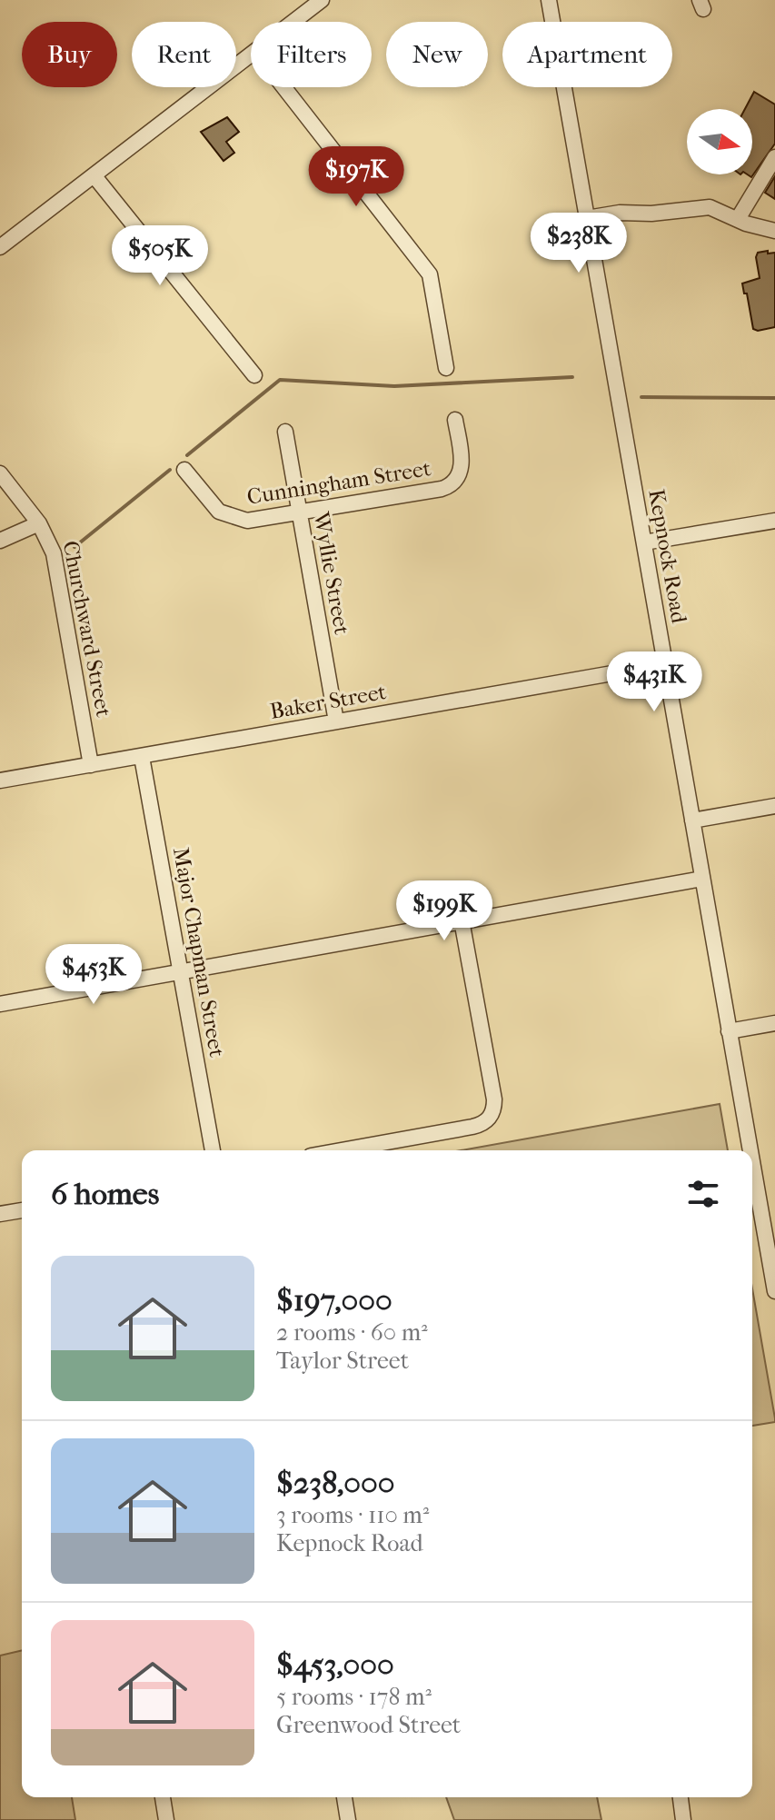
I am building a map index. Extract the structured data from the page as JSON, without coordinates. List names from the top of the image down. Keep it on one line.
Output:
{"streets":{"street":["Cunningham Street","Kepnock Road","Wyllie Street","Churchward Street","Baker Street","Major Chapman Street"]},"crossings":[["Cunningham Street","Wyllie Street"],["Kepnock Road","Baker Street"],["Wyllie Street","Baker Street"],["Churchward Street","Baker Street"],["Baker Street","Major Chapman Street"]],"north":"right","page":{"chip":["Buy","Rent","Filters","New","Apartment"],"price":["$197K","$238K","$505K","$431K","$199K","$453K"],"heading":"6 homes","list":[{"name":"$197,000","note":"2 rooms · 60 m² · Taylor Street"},{"name":"$238,000","note":"3 rooms · 110 m² · Kepnock Road"},{"name":"$453,000","note":"5 rooms · 178 m² · Greenwood Street"}]}}
